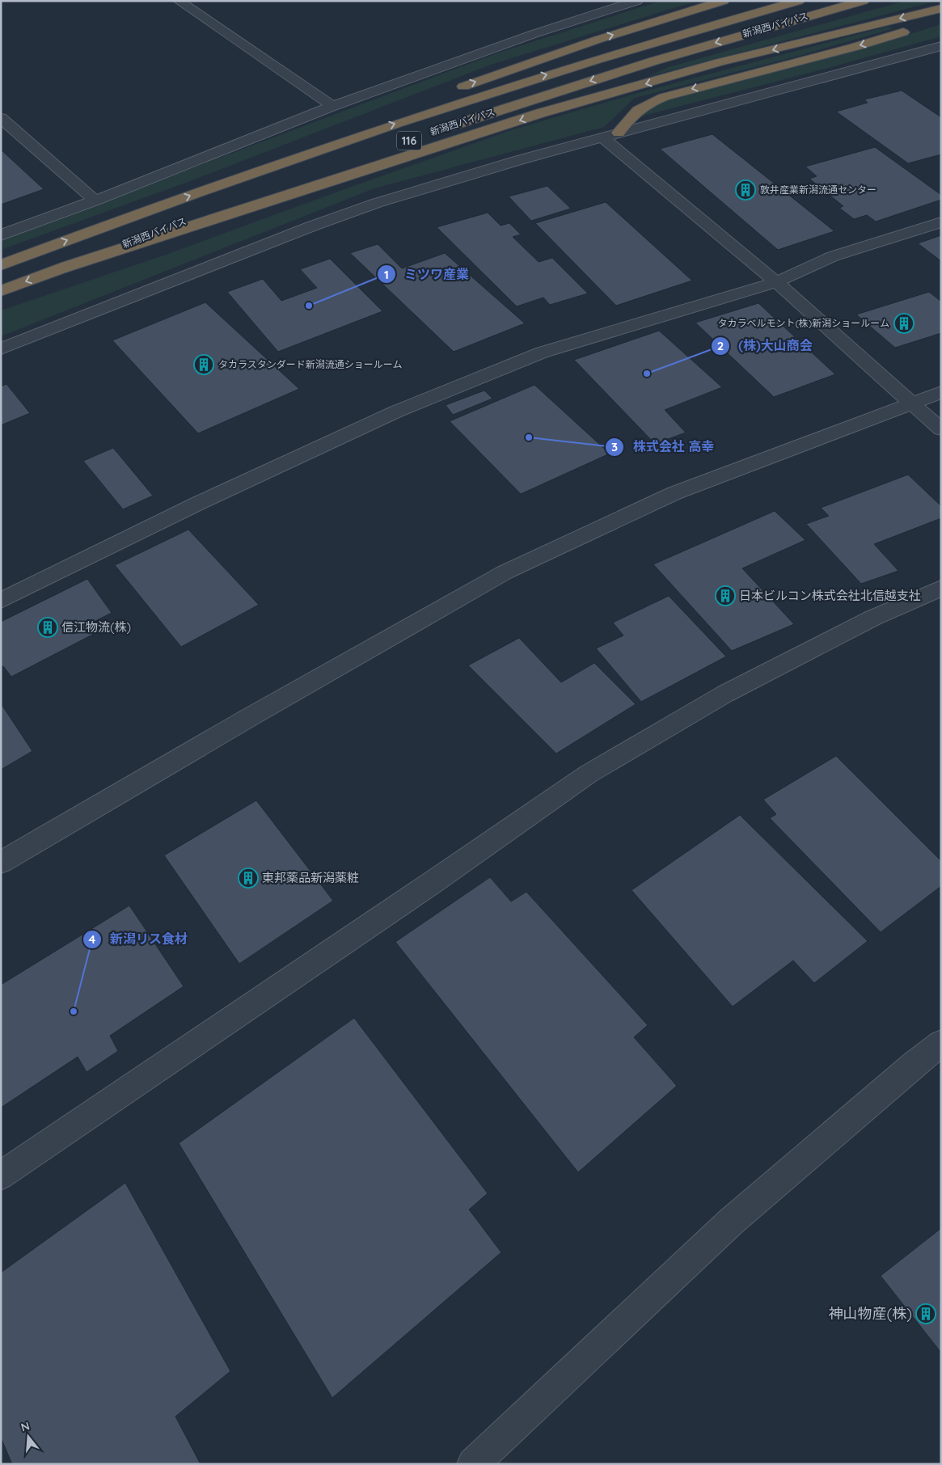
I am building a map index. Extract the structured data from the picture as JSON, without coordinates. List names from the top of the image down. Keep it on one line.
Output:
{"streets":{"highway":["新潟西バイパス","116"]},"places":{"building":["敦井産業新潟流通センター","タカラベルモント(株)新潟ショールーム","タカラスタンダード新潟流通ショールーム","日本ビルコン株式会社北信越支社","信江物流(株)","東邦薬品新潟薬粧","神山物産(株)"],"other":["ミツワ産業","(株)大山商会","株式会社 高幸","新潟リス食材"]},"north":"top"}
